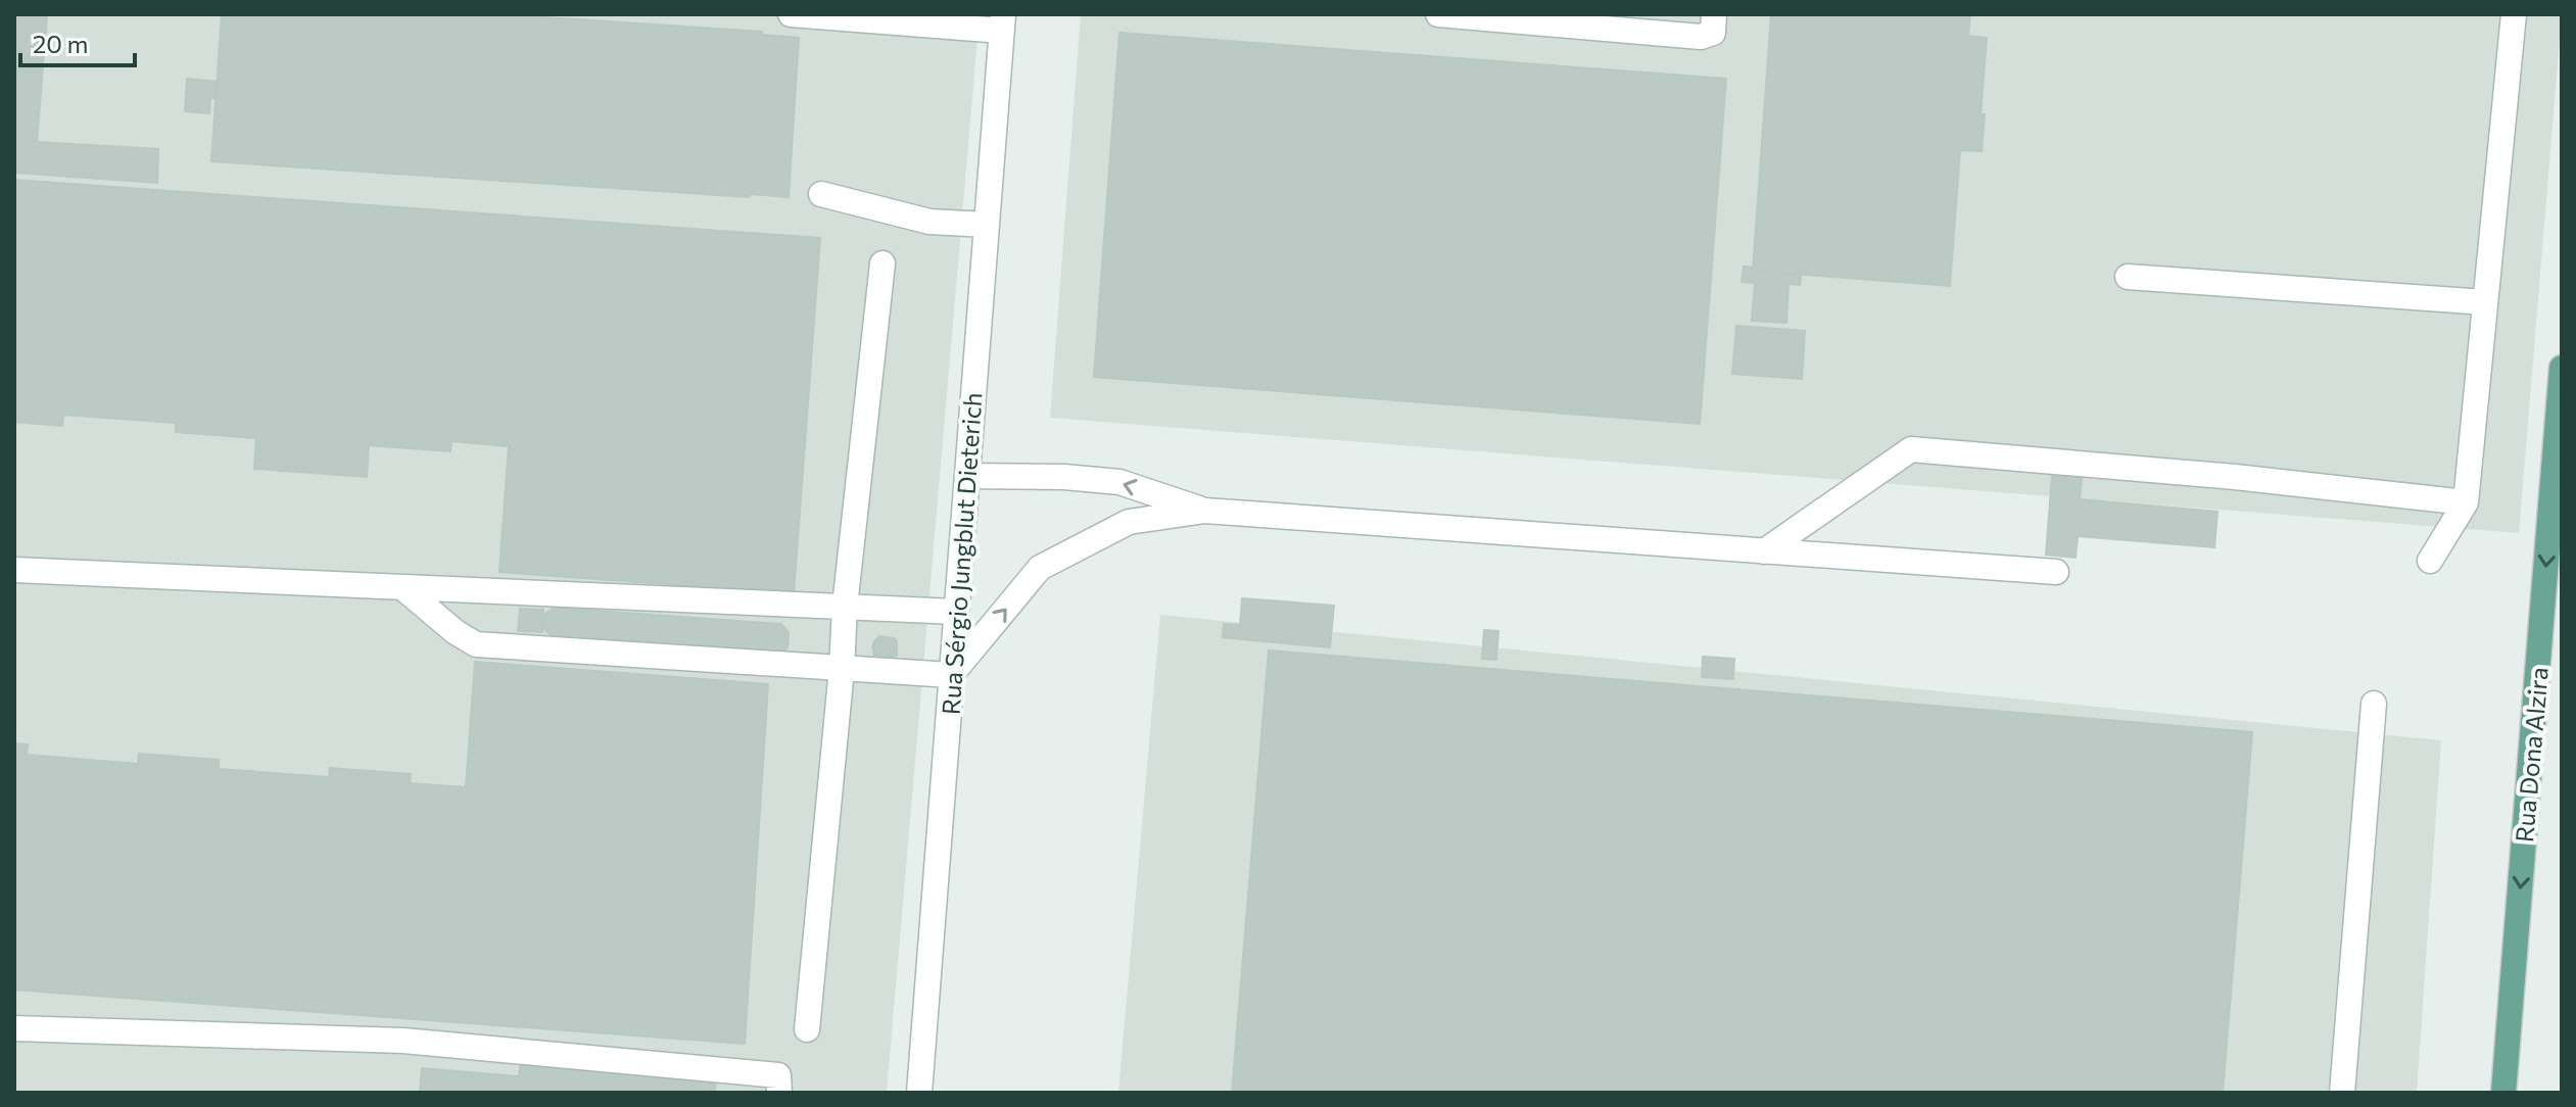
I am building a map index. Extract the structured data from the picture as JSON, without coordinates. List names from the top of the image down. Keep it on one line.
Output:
{"streets":{"main road":["Rua Dona Alzira"],"street":["Rua Sérgio Jungblut Dieterich"]},"one_way":["Rua Dona Alzira"],"scale_bar":"20 m"}
